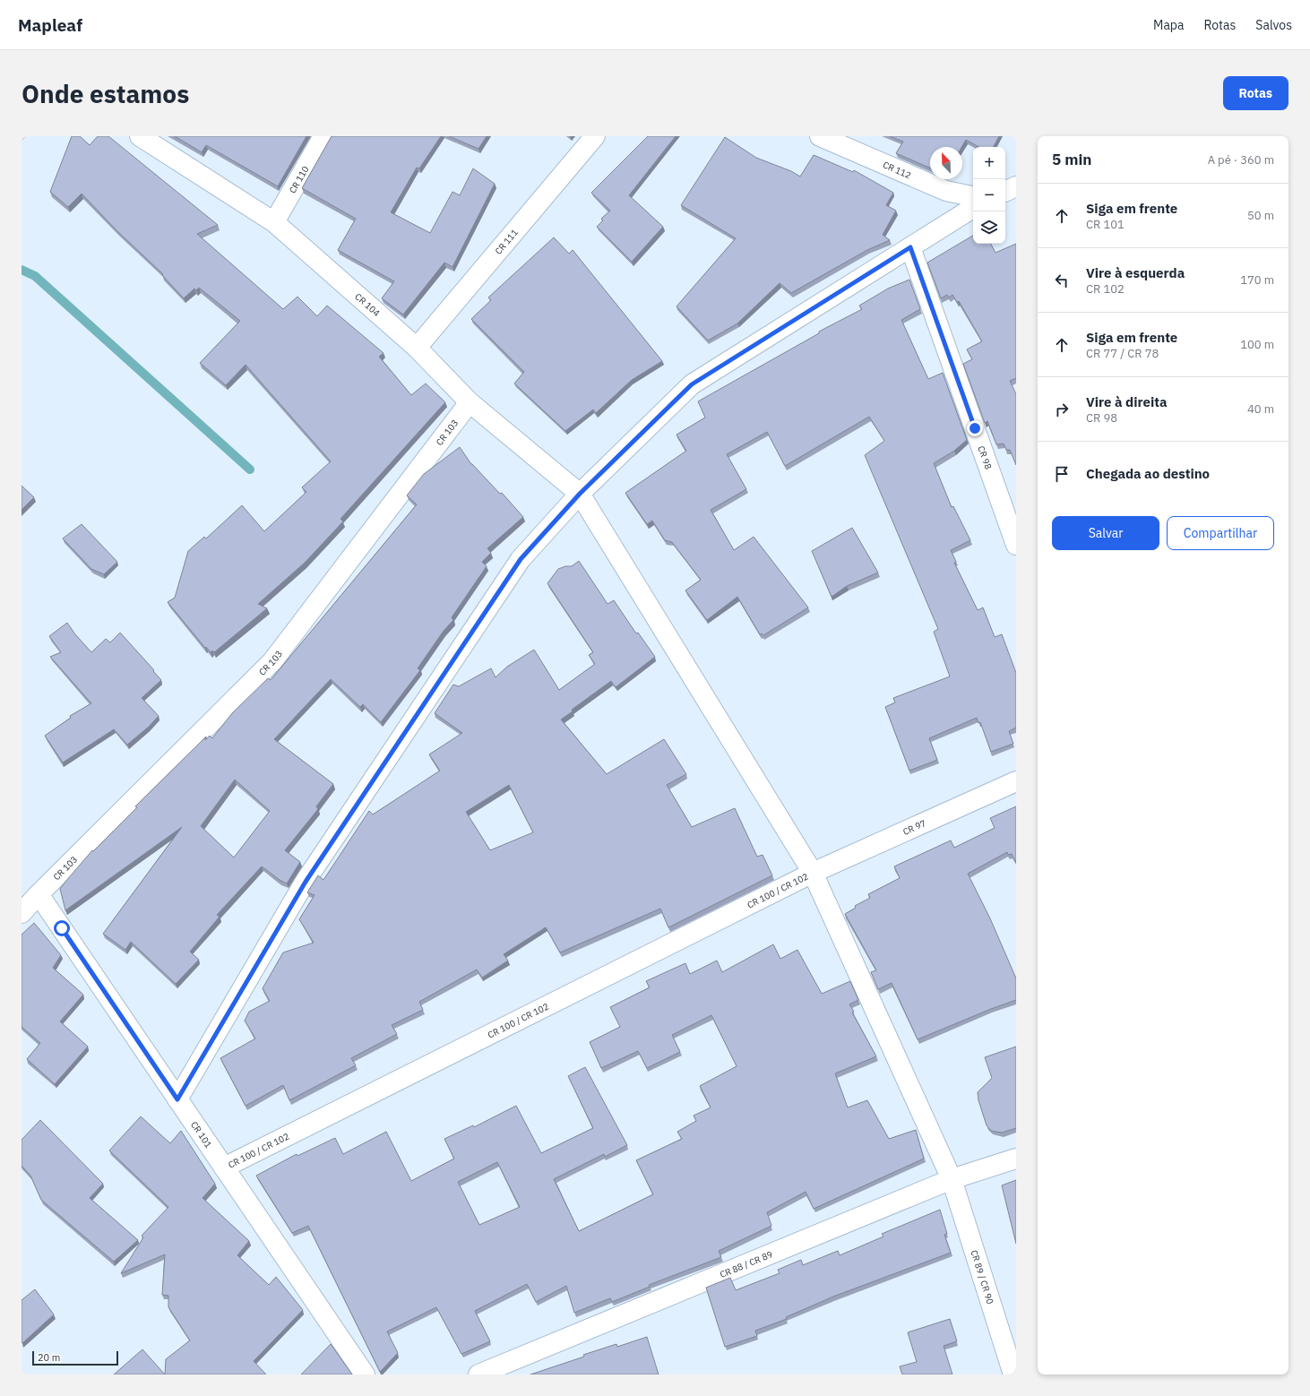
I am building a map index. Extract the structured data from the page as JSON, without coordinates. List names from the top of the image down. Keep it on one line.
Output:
{"streets":{"street":["CR 112","CR 110","CR 111","CR 104","CR 103","CR 98","CR 97","CR 100 / CR 102","CR 101","CR 88 / CR 89","CR 89 / CR 90"]},"crossings":[["CR 110","CR 104"],["CR 111","CR 104"],["CR 104","CR 103"],["CR 104","CR 97"],["CR 104","CR 100 / CR 102"],["CR 104","CR 89 / CR 90"],["CR 103","CR 101"],["CR 97","CR 100 / CR 102"],["CR 97","CR 89 / CR 90"],["CR 100 / CR 102","CR 101"],["CR 100 / CR 102","CR 89 / CR 90"],["CR 88 / CR 89","CR 89 / CR 90"]],"scale_bar":"20 m","north":"top left","page":{"header":"Mapleaf","nav":["Mapa","Rotas","Salvos"],"buttons":["Rotas",["Salvar","Compartilhar"]],"title":"Onde estamos","heading":["5 min","A pé · 360 m"],"map_buttons":["+","−"],"list":[["Siga em frente","CR 101","50 m"],["Vire à esquerda","CR 102","170 m"],["Siga em frente","CR 77 / CR 78","100 m"],["Vire à direita","CR 98","40 m"],"Chegada ao destino"],"scale":"20 m"}}
